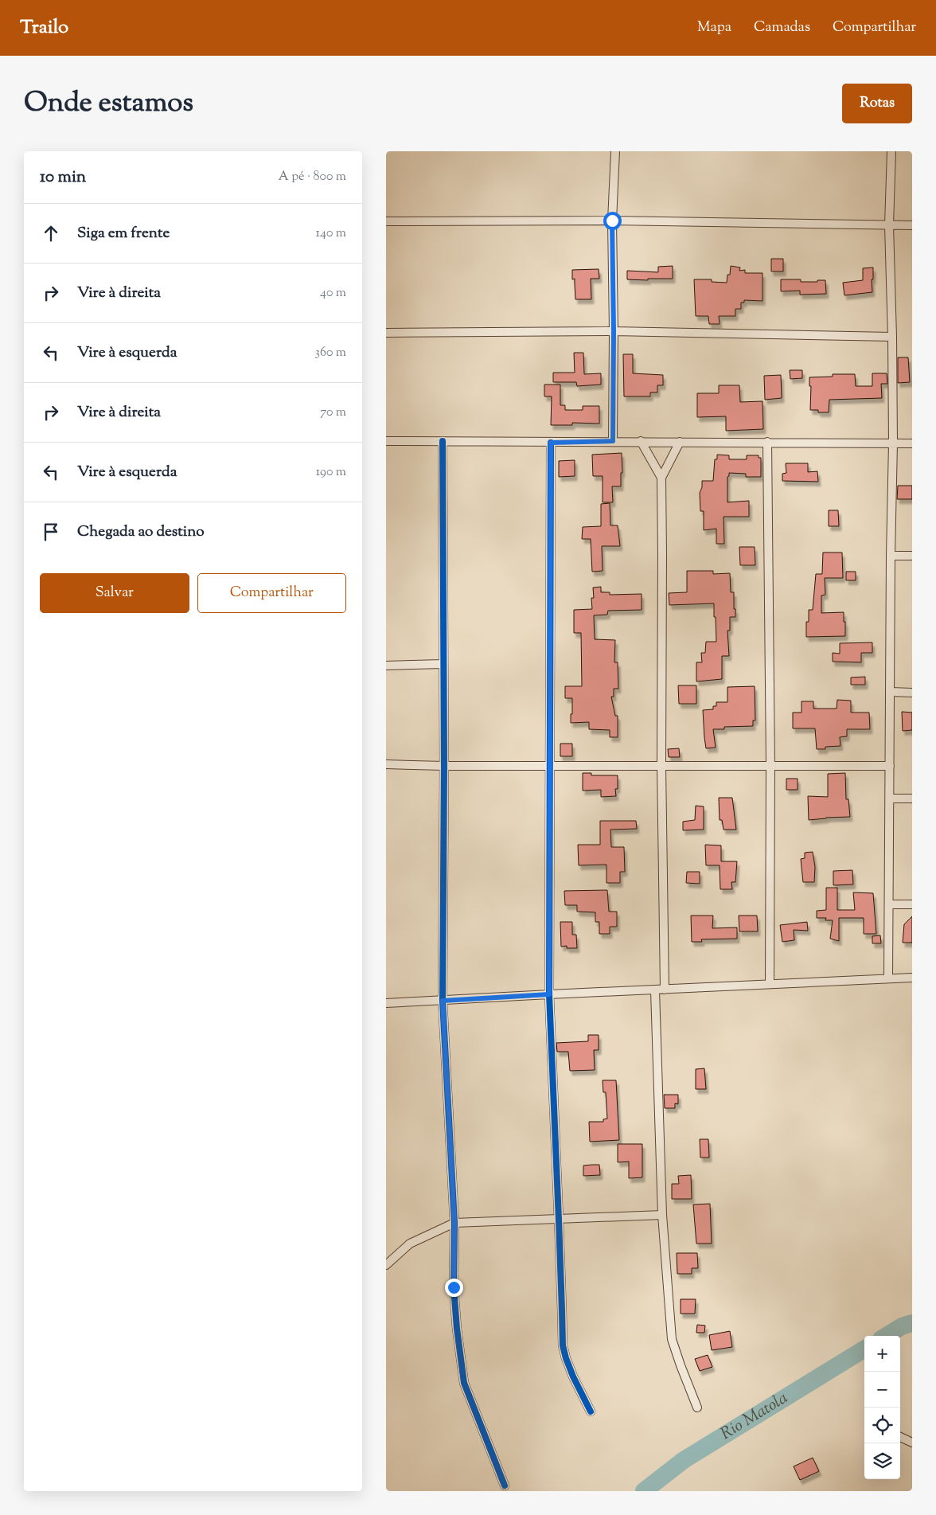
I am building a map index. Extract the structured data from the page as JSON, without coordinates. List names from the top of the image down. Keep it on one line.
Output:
{"water":["Rio Matola"],"page":{"header":"Trailo","nav":["Mapa","Camadas","Compartilhar"],"title":"Onde estamos","buttons":["Rotas",["Salvar","Compartilhar"]],"heading":["10 min","A pé · 800 m"],"list":[["Siga em frente","140 m"],["Vire à direita","40 m"],["Vire à esquerda","360 m"],["Vire à direita","70 m"],["Vire à esquerda","190 m"],"Chegada ao destino"],"map_buttons":["+","−"]}}
